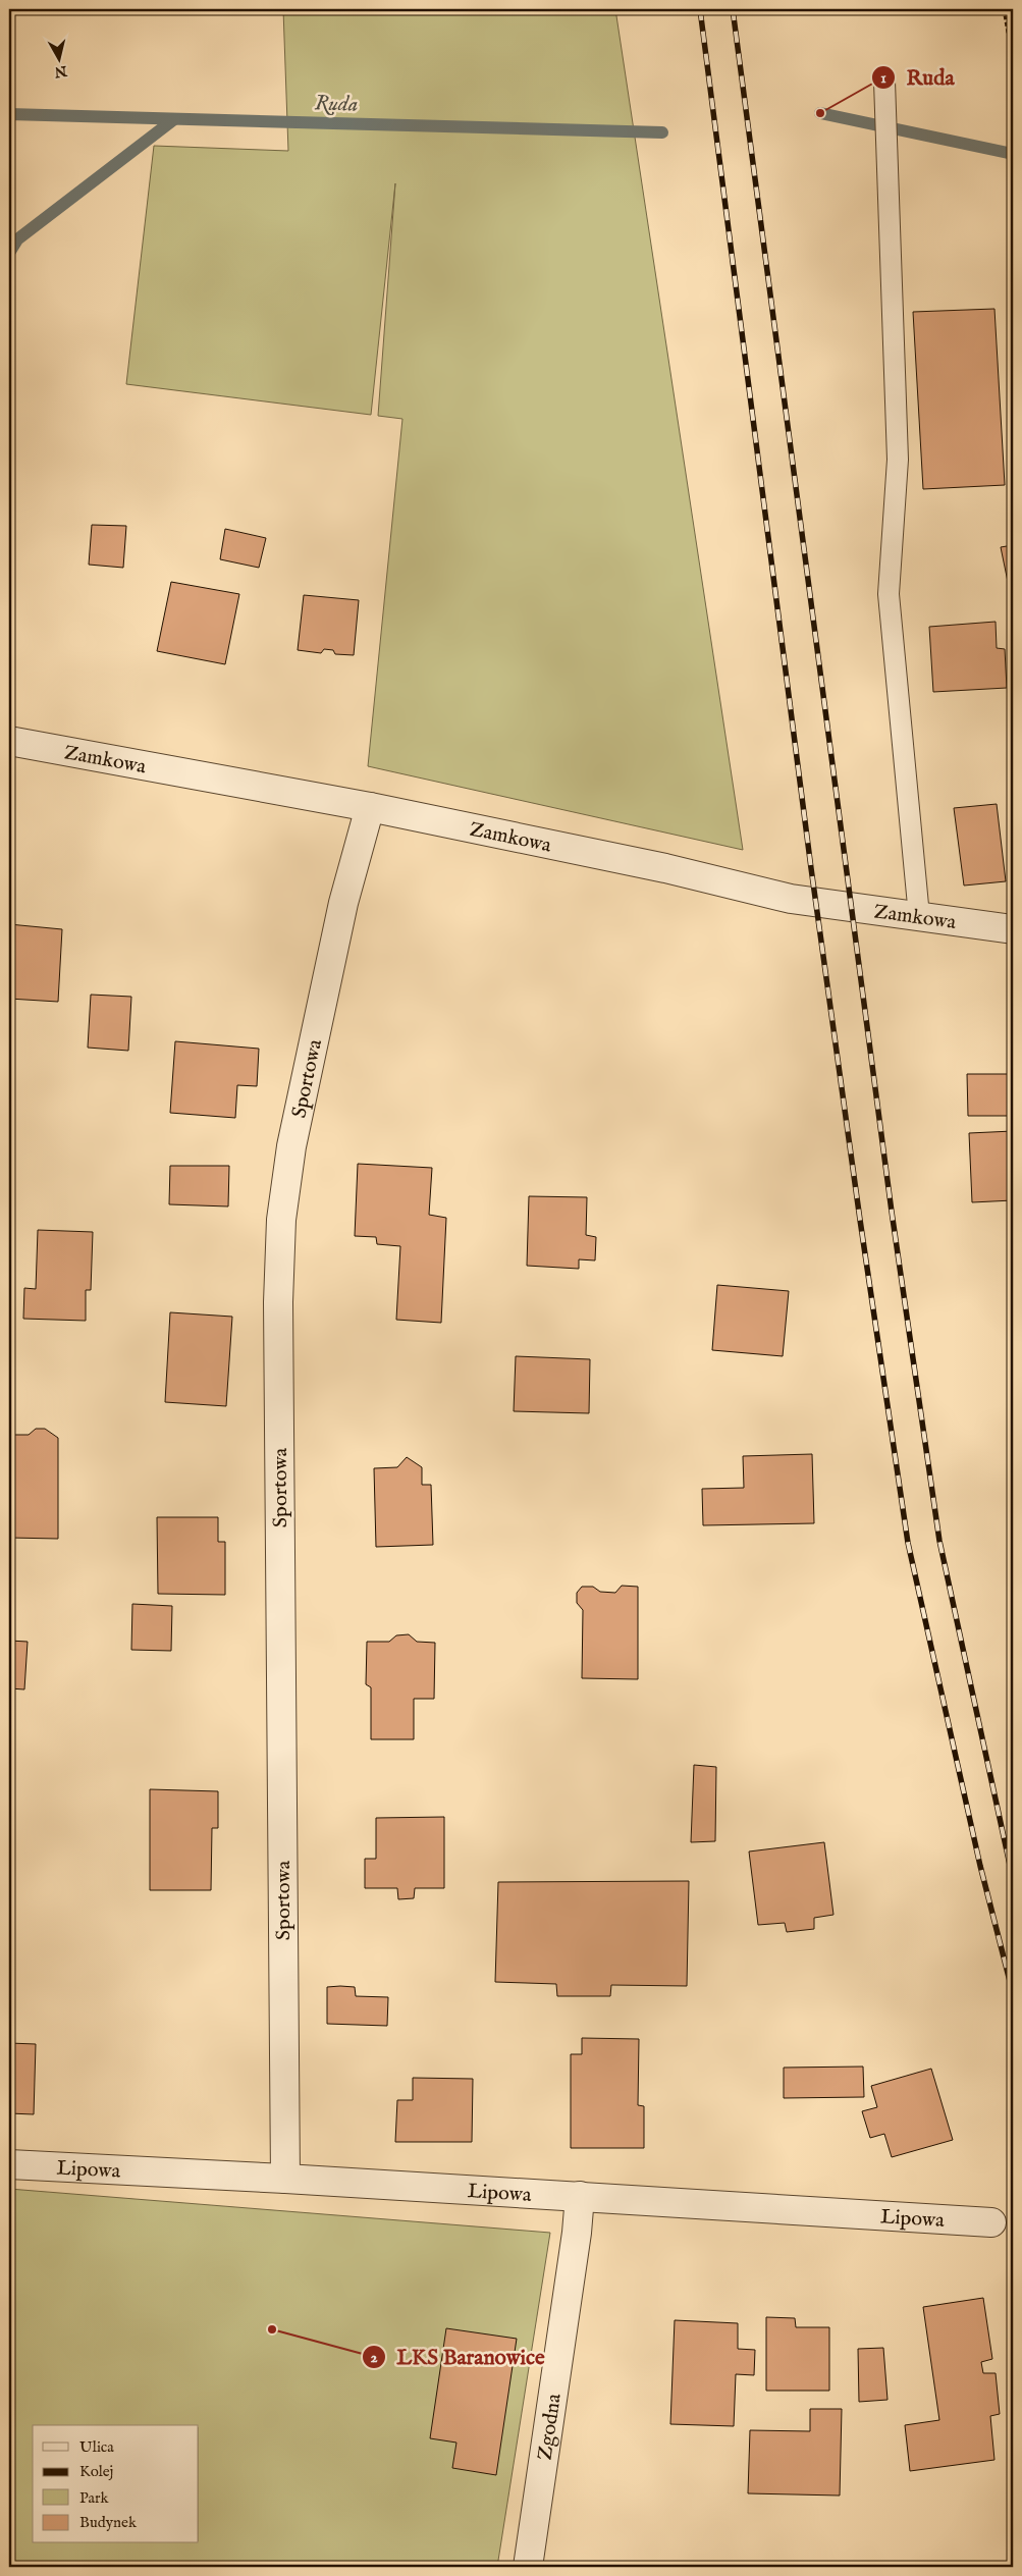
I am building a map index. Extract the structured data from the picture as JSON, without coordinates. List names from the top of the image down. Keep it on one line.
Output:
{"streets":{"street":["Zamkowa","Sportowa","Lipowa","Zgodna"]},"crossings":[["Zamkowa","Sportowa"],["Sportowa","Lipowa"],["Lipowa","Zgodna"]],"water":["Ruda"],"places":["Ruda","LKS Baranowice"],"legend":["Ulica","Kolej","Park","Budynek"],"north":"bottom"}
